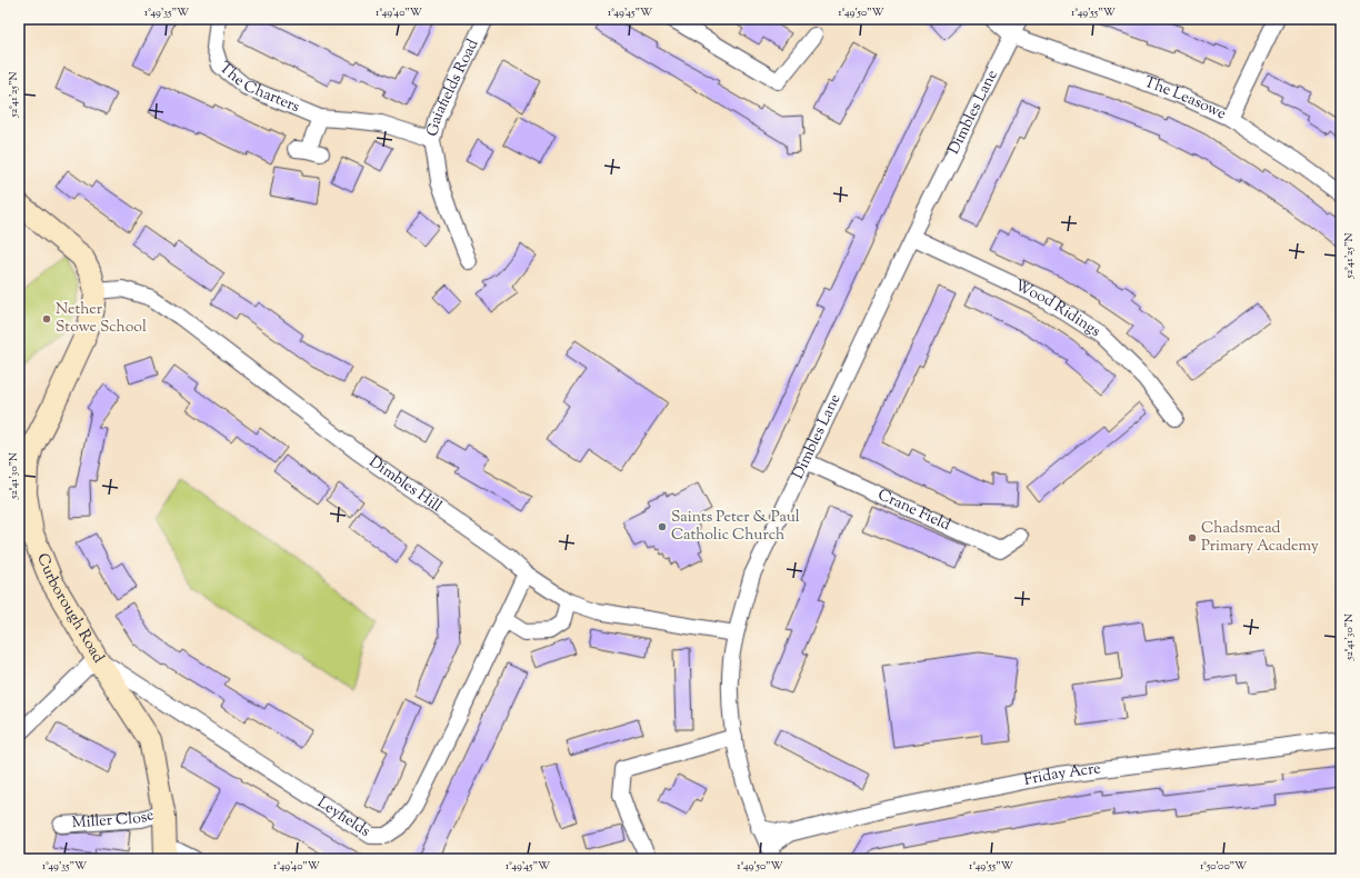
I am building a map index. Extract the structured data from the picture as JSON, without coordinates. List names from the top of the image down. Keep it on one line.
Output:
{"streets":{"street":["The Charters","Gaiafields Road","The Leasowe","Dimbles Lane","Wood Ridings","Dimbles Hill","Crane Field","Curborough Road","Friday Acre","Leyfields","Miller Close"]},"crossings":[["The Charters","Gaiafields Road"],["The Leasowe","Dimbles Lane"],["Dimbles Lane","Wood Ridings"],["Dimbles Lane","Dimbles Hill"],["Dimbles Lane","Crane Field"],["Dimbles Lane","Friday Acre"],["Dimbles Hill","Curborough Road"],["Dimbles Hill","Leyfields"],["Curborough Road","Leyfields"],["Curborough Road","Miller Close"]],"places":["Nether Stowe School","Saints Peter & Paul Catholic Church","Chadsmead Primary Academy"],"coordinates":["1°49'35\"W","1°49'40\"W","1°49'45\"W","1°49'50\"W","1°49'55\"W","52°41'25\"N","52°41'30\"N","1°50'00\"W"]}
